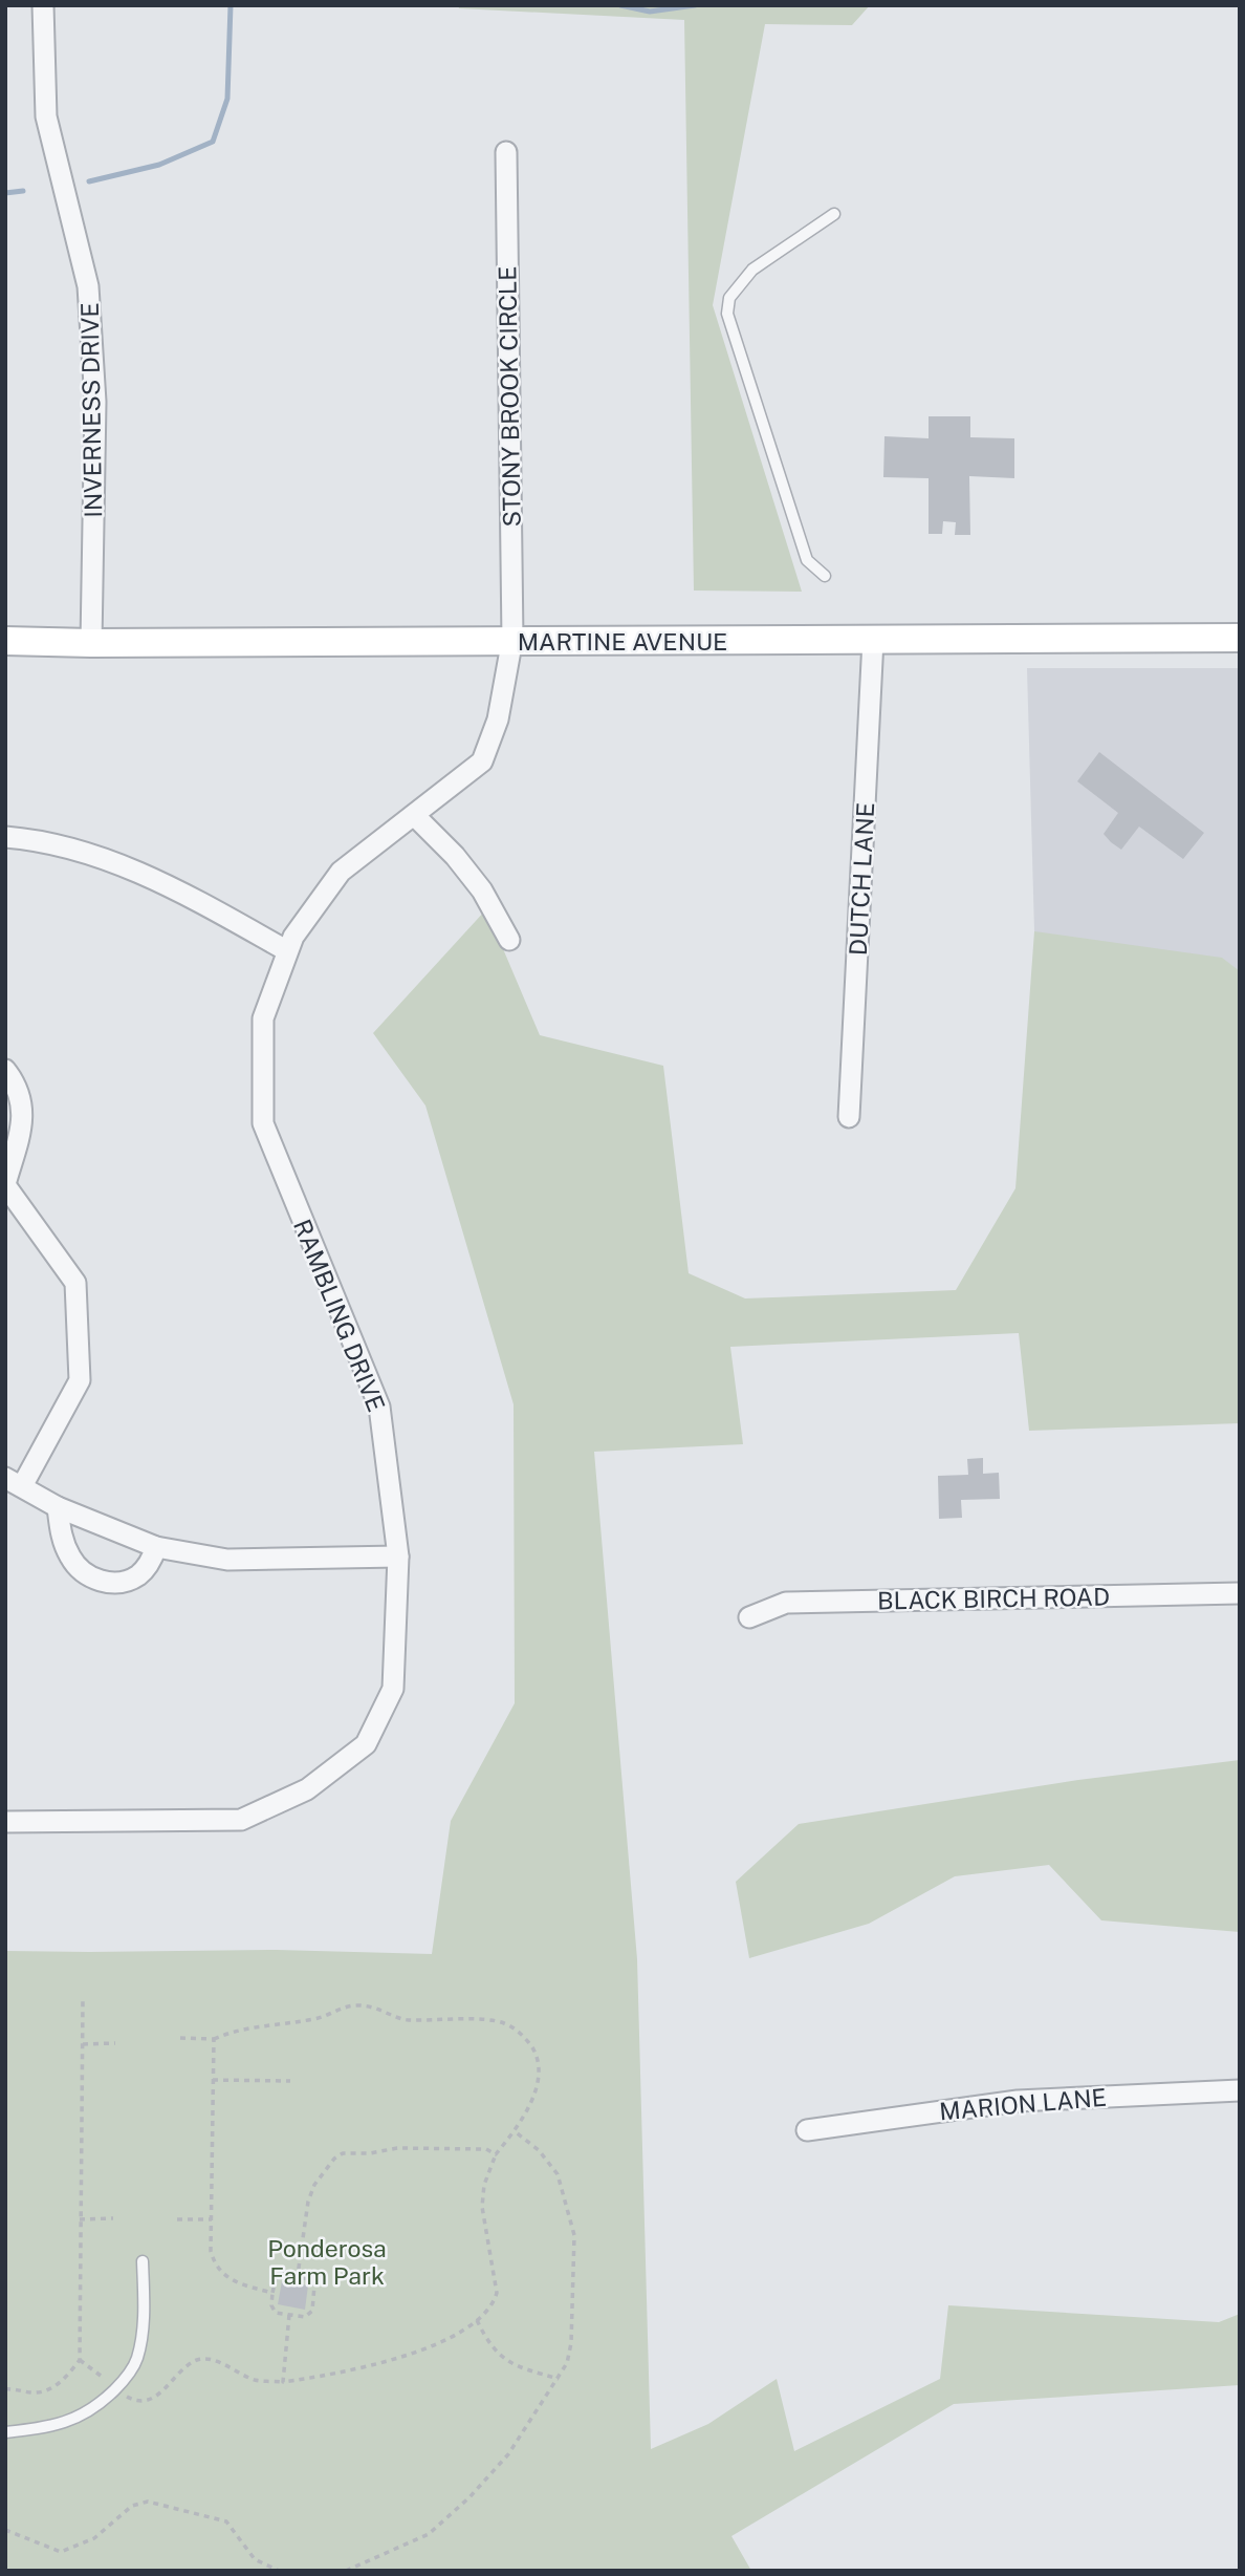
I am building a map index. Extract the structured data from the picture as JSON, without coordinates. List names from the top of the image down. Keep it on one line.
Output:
{"streets":{"main road":["MARTINE AVENUE"],"street":["STONY BROOK CIRCLE","INVERNESS DRIVE","DUTCH LANE","RAMBLING DRIVE","BLACK BIRCH ROAD","MARION LANE"]},"crossings":[["STONY BROOK CIRCLE","MARTINE AVENUE"],["STONY BROOK CIRCLE","RAMBLING DRIVE"],["INVERNESS DRIVE","MARTINE AVENUE"],["MARTINE AVENUE","DUTCH LANE"],["MARTINE AVENUE","RAMBLING DRIVE"]],"parks":["Ponderosa Farm Park"]}
